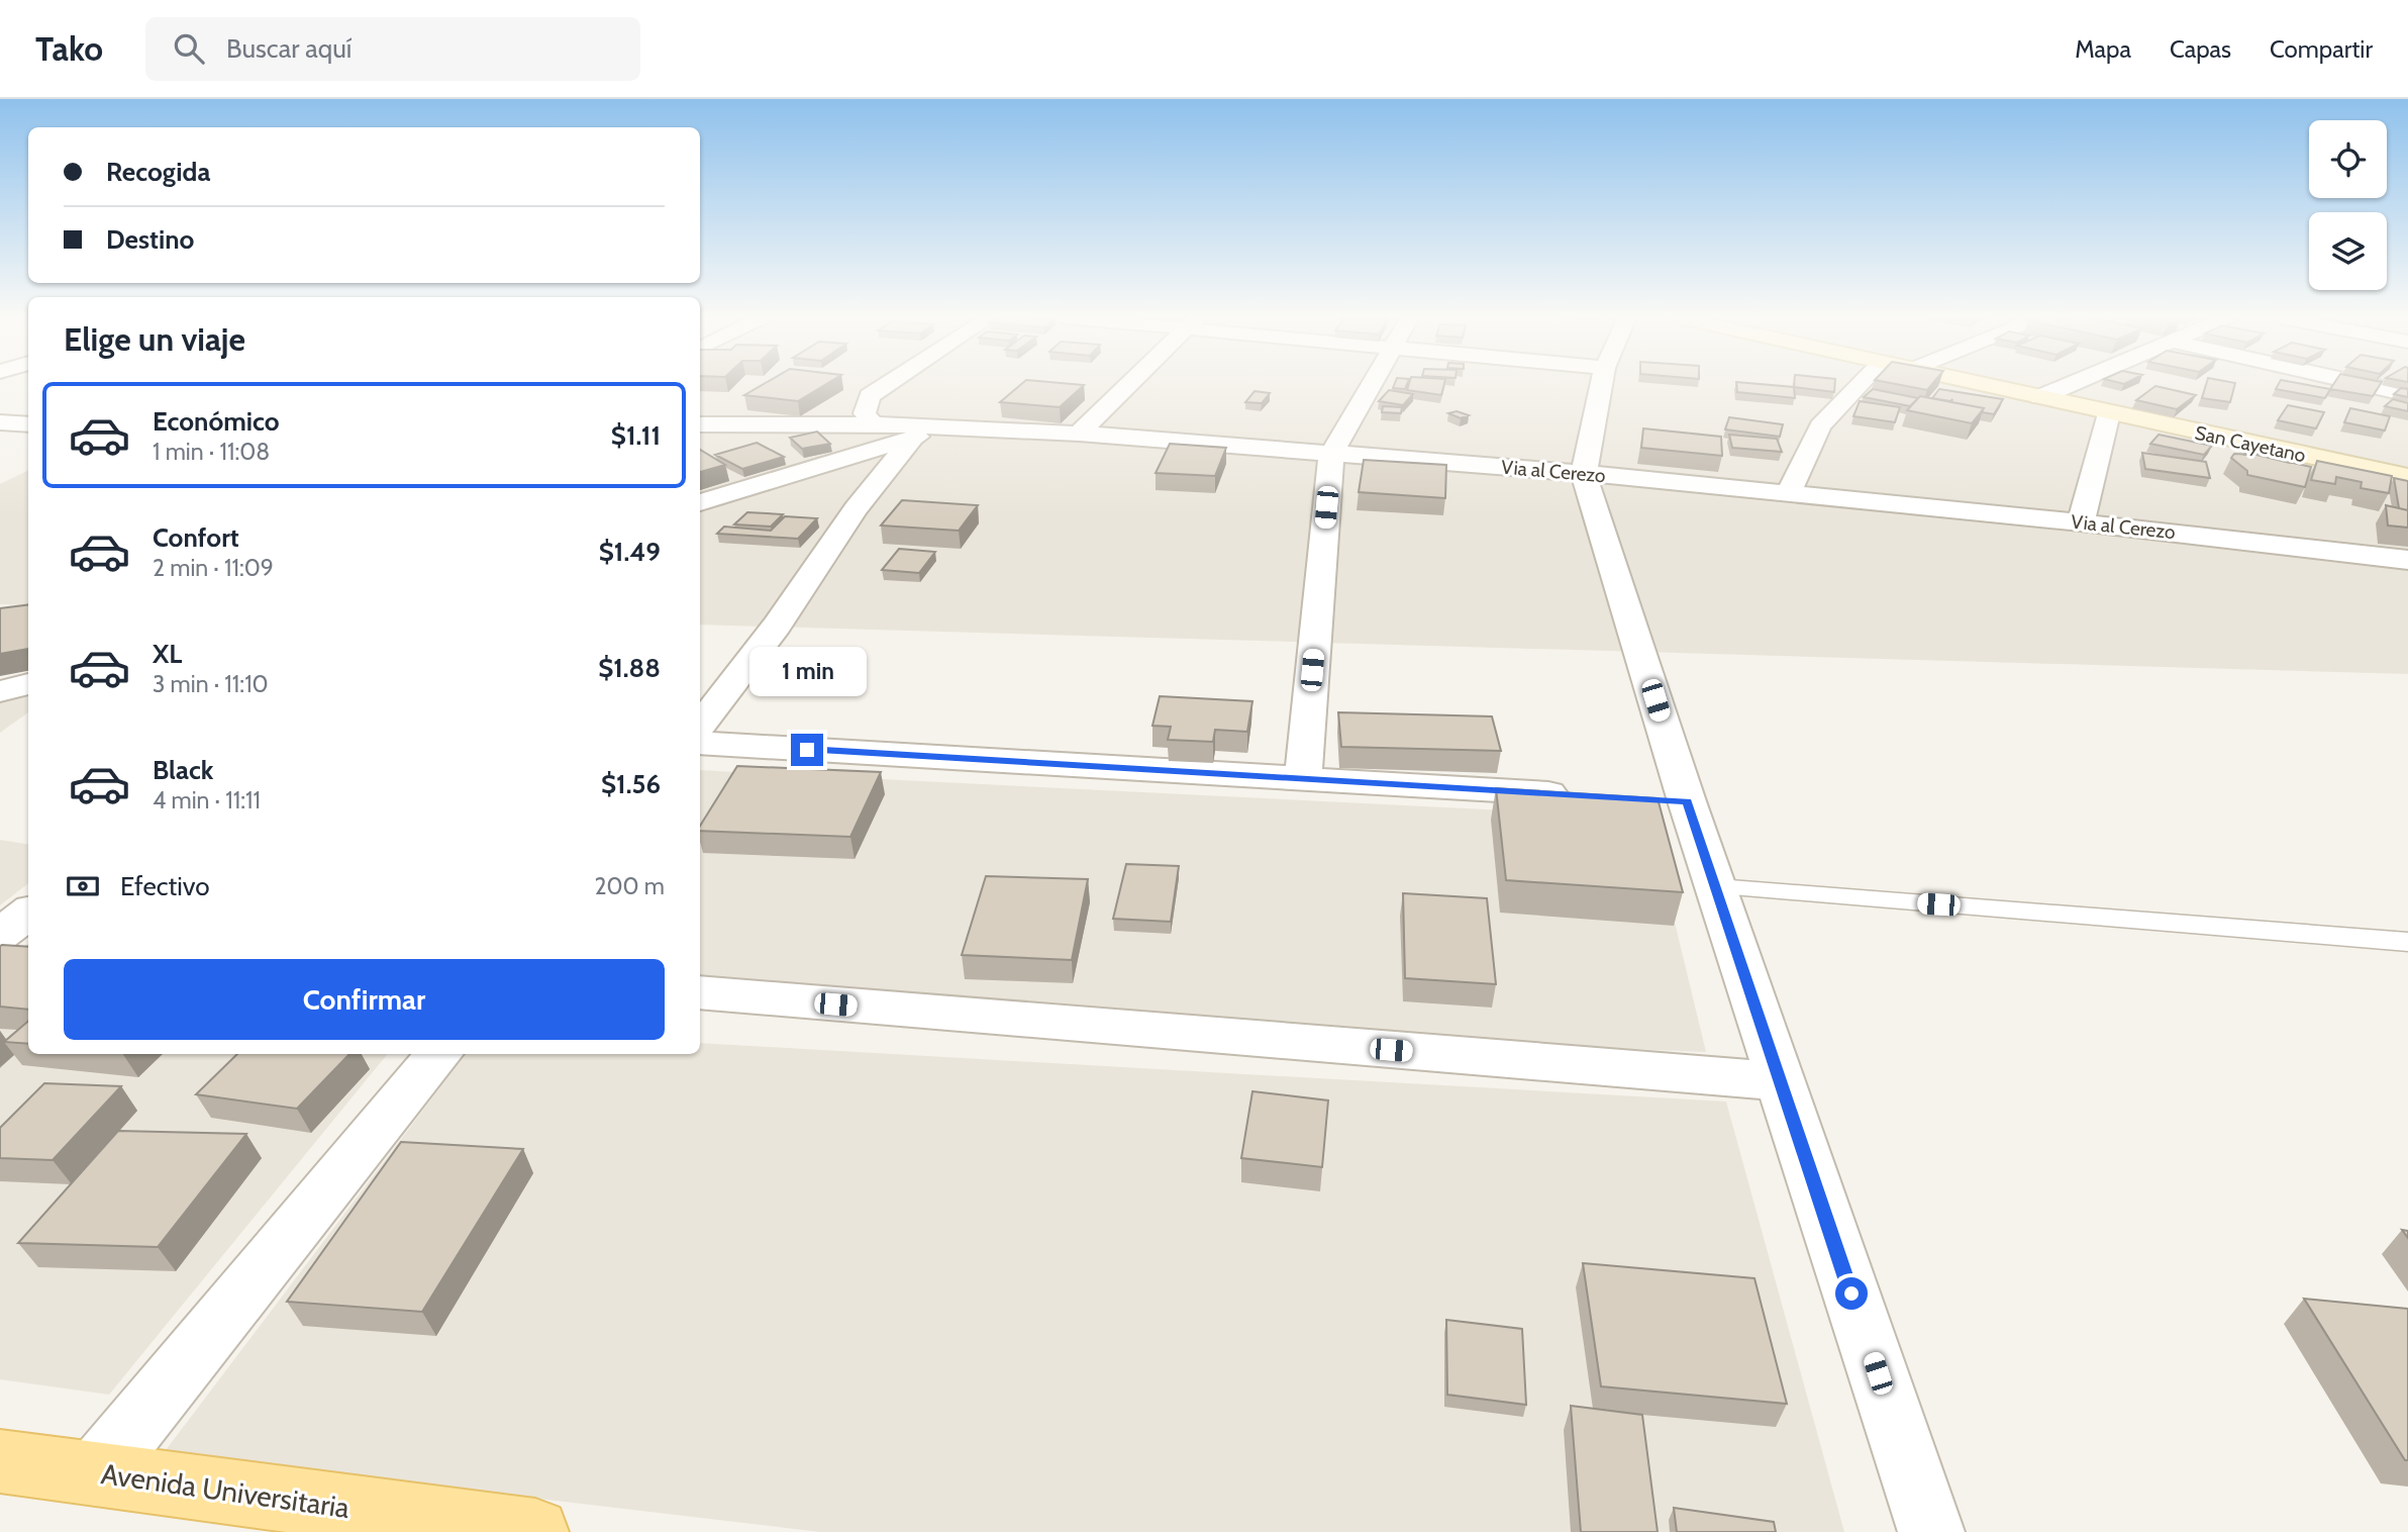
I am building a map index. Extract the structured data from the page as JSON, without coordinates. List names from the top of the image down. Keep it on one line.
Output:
{"streets":{"main road":["San Cayetano","Avenida Universitaria"],"street":["Via al Cerezo"]},"page":{"header":"Tako","search":"Buscar aquí","nav":["Mapa","Capas","Compartir"],"banner":["Recogida","Destino"],"heading":"Elige un viaje","list":[{"name":"Económico","note":"1 min · 11:08","value":"$1.11"},{"name":"Confort","note":"2 min · 11:09","value":"$1.49"},{"name":"XL","note":"3 min · 11:10","value":"$1.88"},{"name":"Black","note":"4 min · 11:11","value":"$1.56"}],"bubble":"1 min","pay":["Efectivo","200 m"],"buttons":"Confirmar"}}
